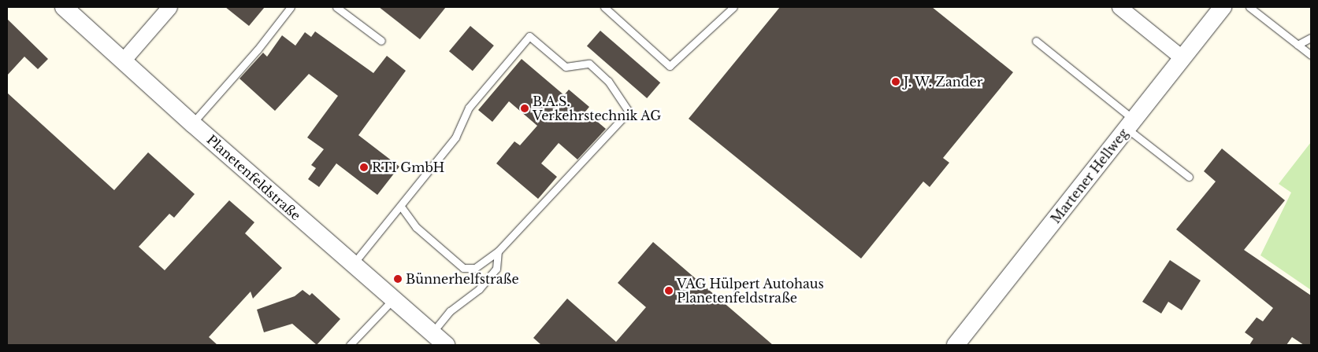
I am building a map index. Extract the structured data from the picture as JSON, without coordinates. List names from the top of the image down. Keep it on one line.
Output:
{"streets":{"street":["Martener Hellweg","Planetenfeldstraße"]},"places":["J. W. Zander","B.A.S. Verkehrstechnik AG","RTI GmbH","Bünnerhelfstraße","VAG Hülpert Autohaus Planetenfeldstraße"]}
